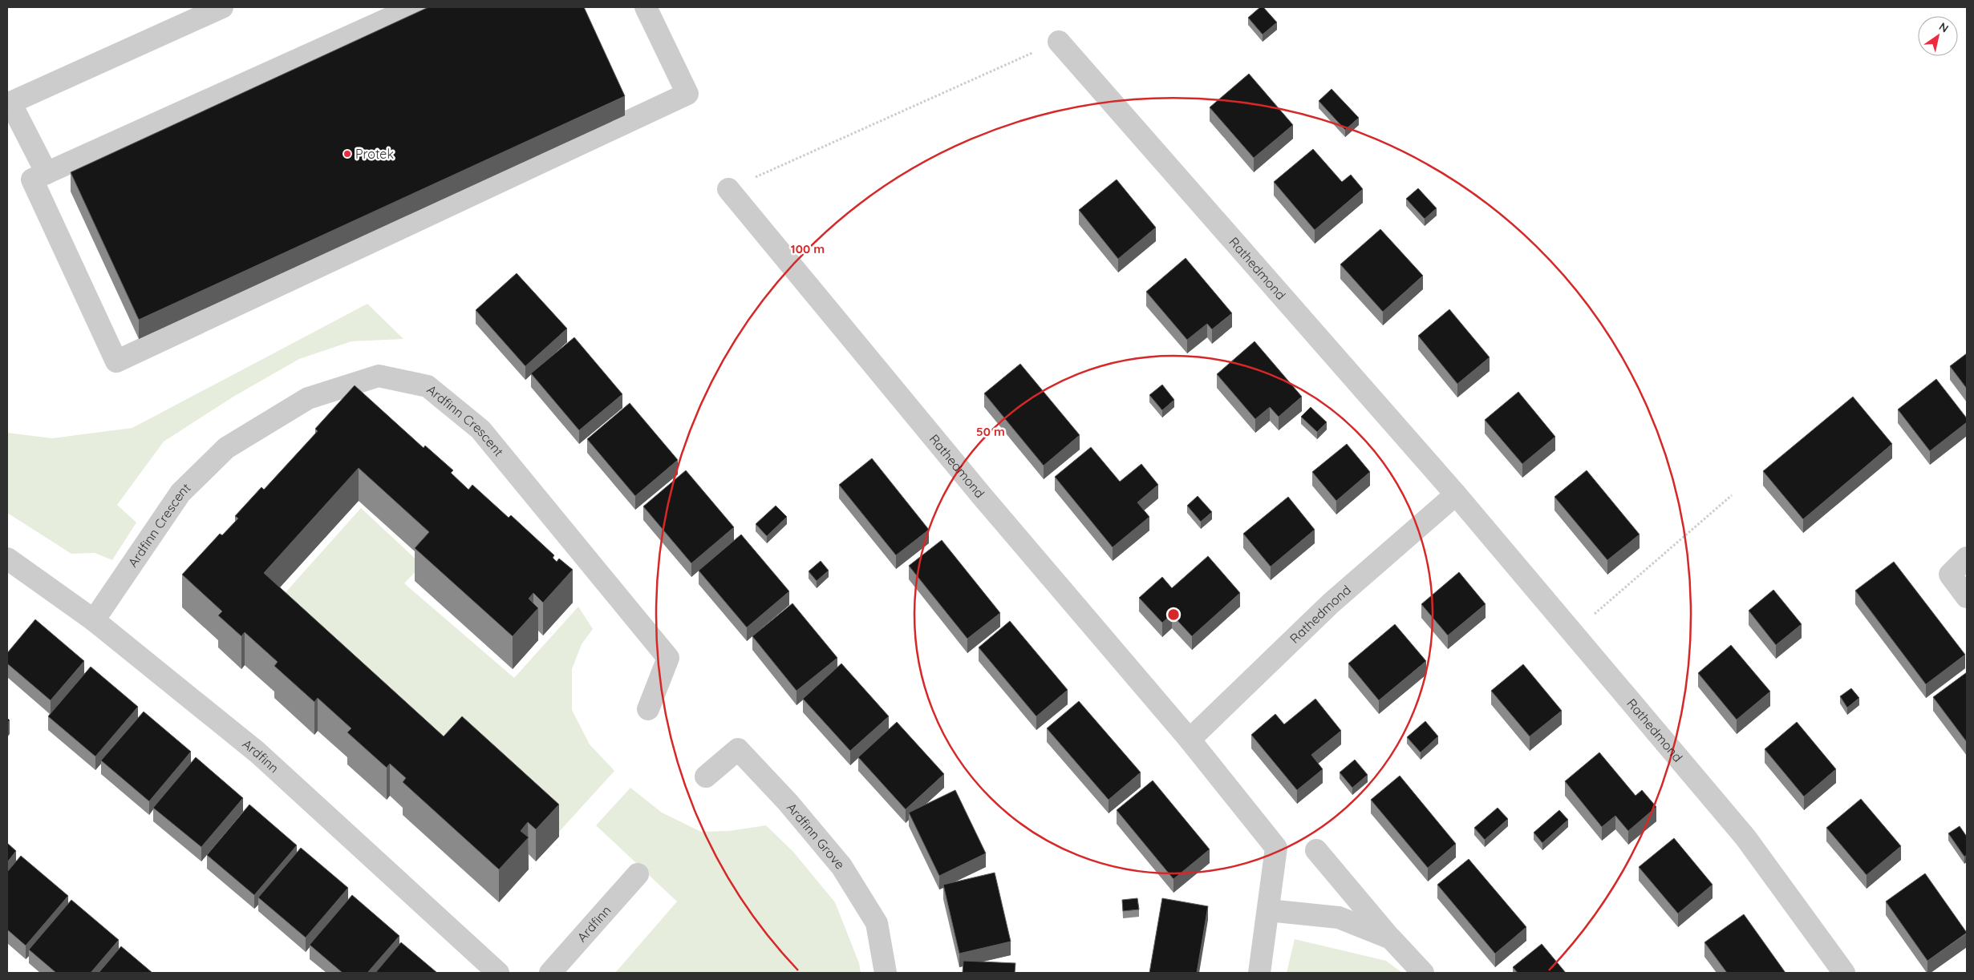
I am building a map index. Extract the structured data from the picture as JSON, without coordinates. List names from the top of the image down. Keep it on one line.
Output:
{"streets":{"street":["Rathedmond","Ardfinn Crescent","Ardfinn","Ardfinn Grove"]},"crossings":[["Ardfinn Crescent","Ardfinn"]],"places":["Protek"],"north":"top right","rings":["100 m","50 m"]}
